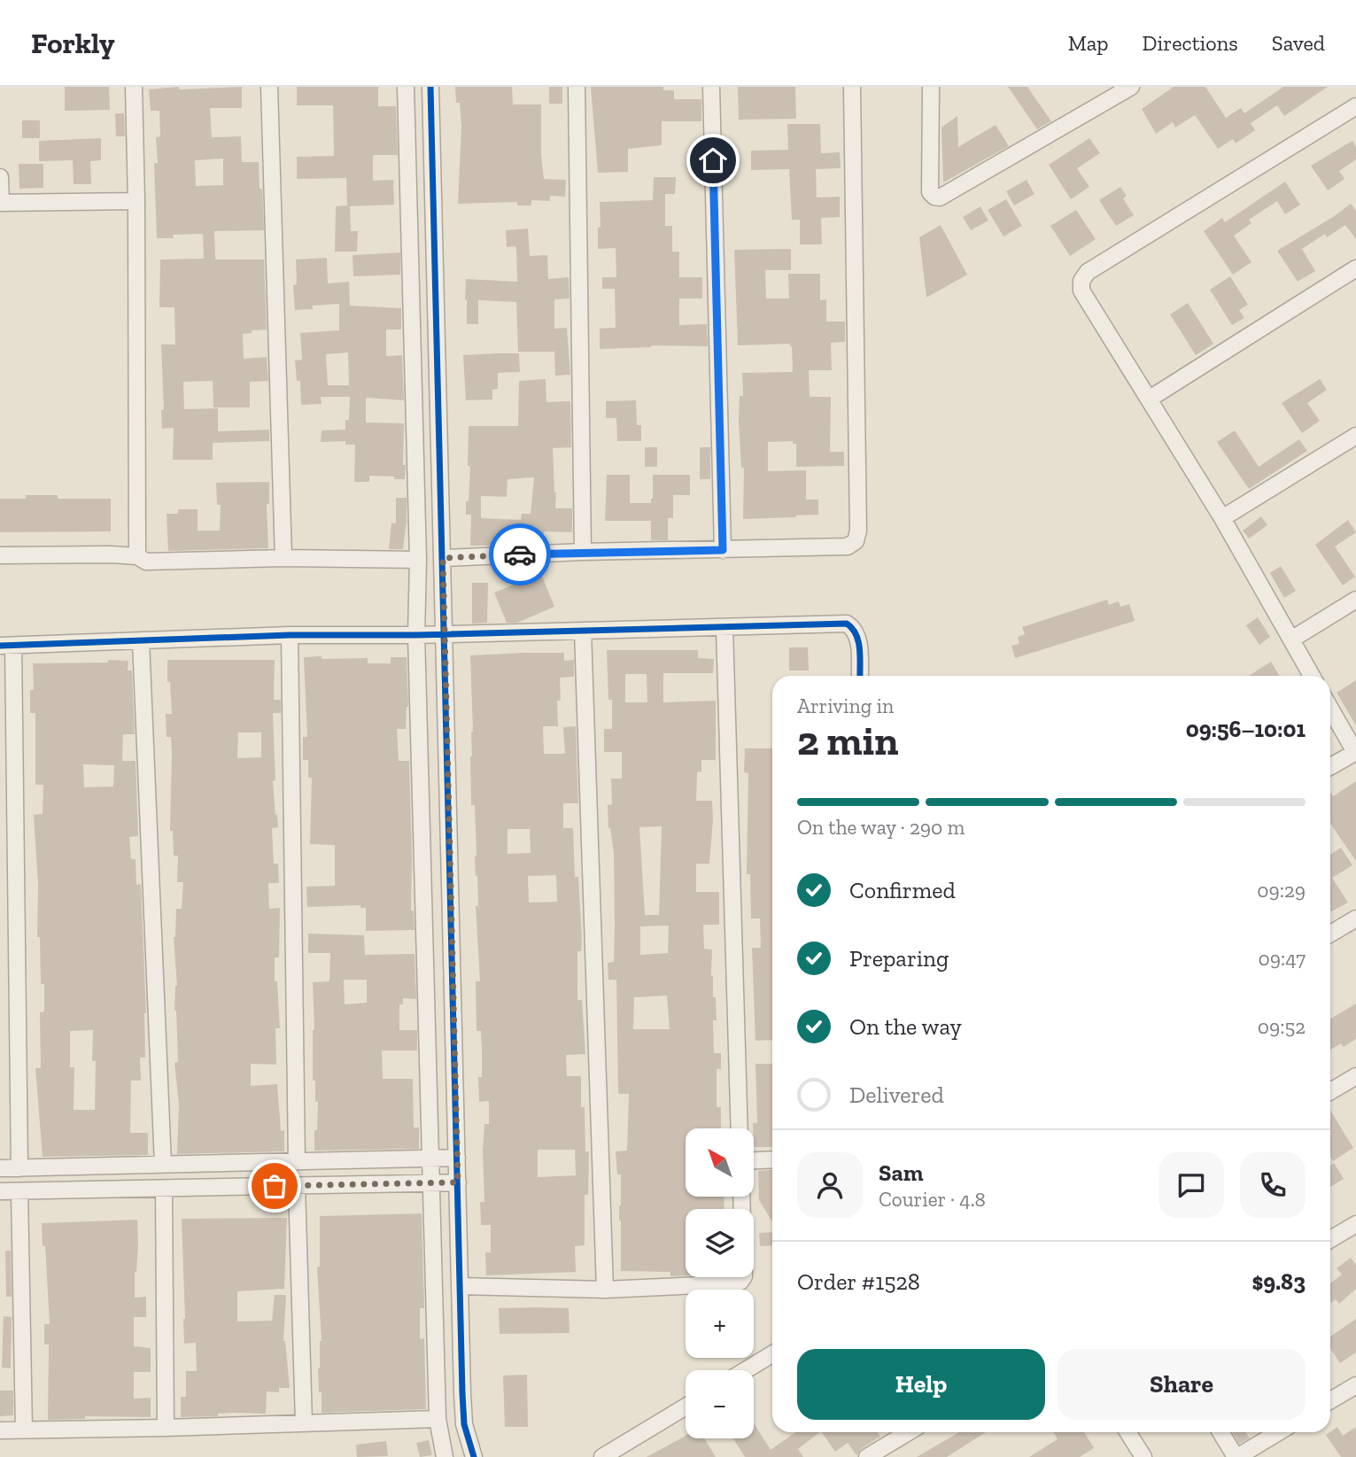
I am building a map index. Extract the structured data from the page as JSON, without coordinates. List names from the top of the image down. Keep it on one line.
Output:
{"north":"top left","page":{"header":"Forkly","nav":["Map","Directions","Saved"],"heading":["2 min","Arriving in","09:56–10:01"],"panel":["Sam","Courier · 4.8","Order #1528","$9.83"],"bar":"On the way · 290 m","list":[["Confirmed","09:29"],["Preparing","09:47"],["On the way","09:52"],"Delivered"],"map_buttons":["+","−"],"buttons":["Help","Share"]}}
